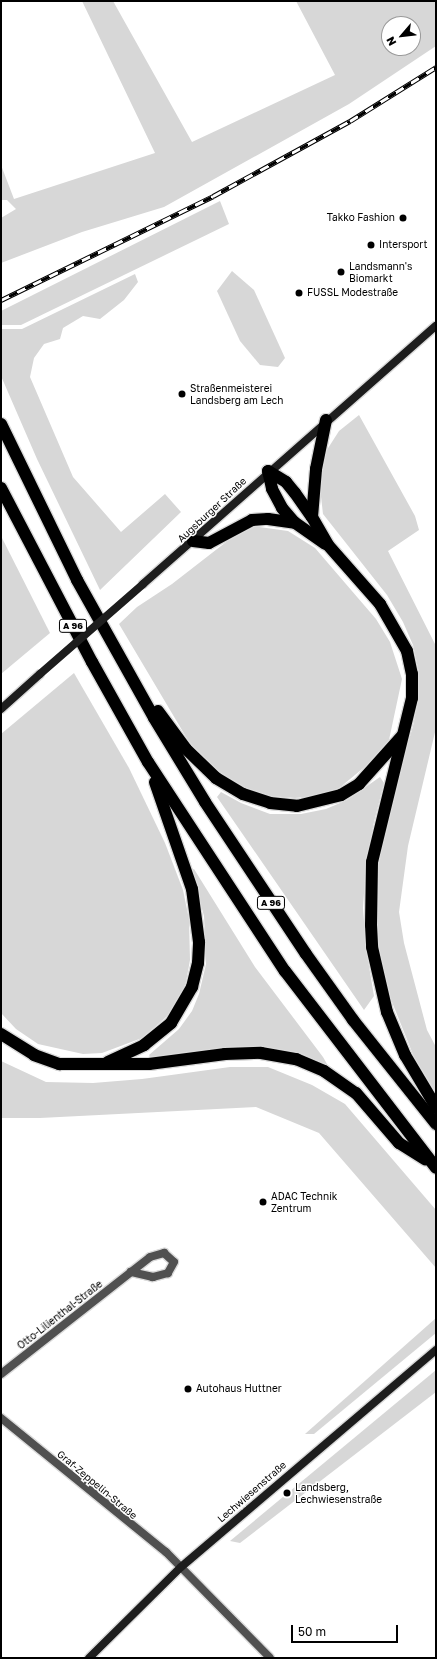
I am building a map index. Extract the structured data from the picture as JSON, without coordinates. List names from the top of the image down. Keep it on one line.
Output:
{"streets":{"highway":["A 96"],"main road":["Augsburger Straße","Lechwiesenstraße"],"street":["Otto-Lilienthal-Straße","Graf-Zeppelin-Straße"]},"crossings":[["Graf-Zeppelin-Straße","Lechwiesenstraße"]],"places":["Takko Fashion","Intersport","Landsmann's Biomarkt","FUSSL Modestraße","Straßenmeisterei Landsberg am Lech","ADAC Technik Zentrum","Autohaus Huttner","Landsberg, Lechwiesenstraße"],"scale_bar":"50 m","north":"bottom left"}
